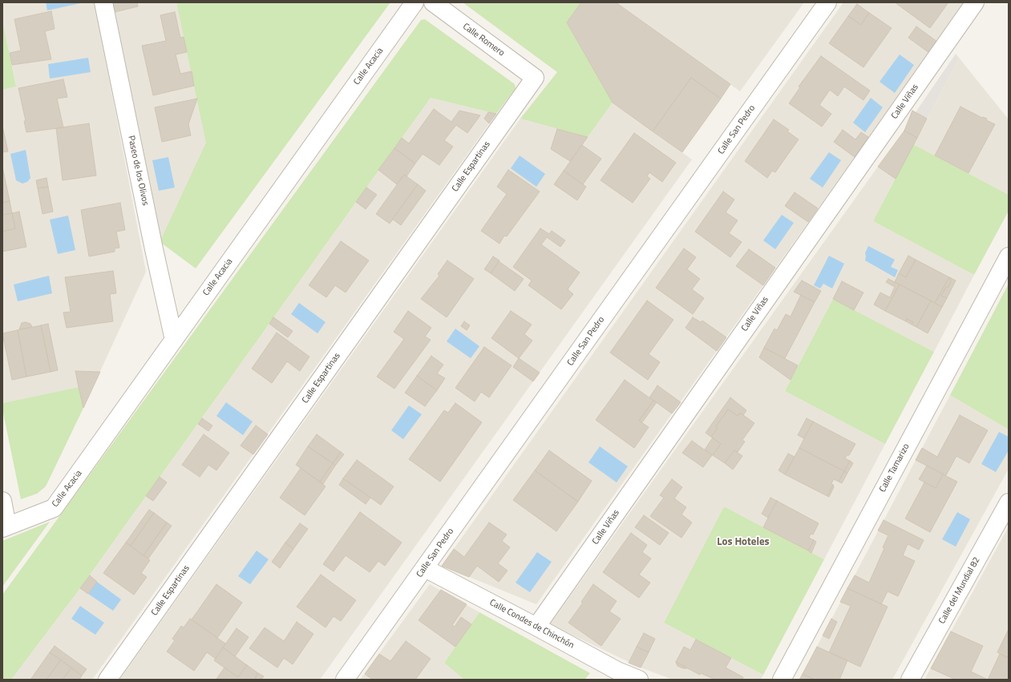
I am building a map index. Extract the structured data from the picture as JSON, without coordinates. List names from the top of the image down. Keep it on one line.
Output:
{"streets":{"street":["Calle Romero","Calle Acacia","Calle Viñas","Calle San Pedro","Calle Espartinas","Paseo de los Olivos","Calle Tamarizo","Calle del Mundial 82","Calle Condes de Chinchón"]},"crossings":[["Calle Romero","Calle Espartinas"],["Calle Acacia","Paseo de los Olivos"],["Calle Viñas","Calle Condes de Chinchón"],["Calle San Pedro","Calle Condes de Chinchón"]],"districts":["Los Hoteles"]}
